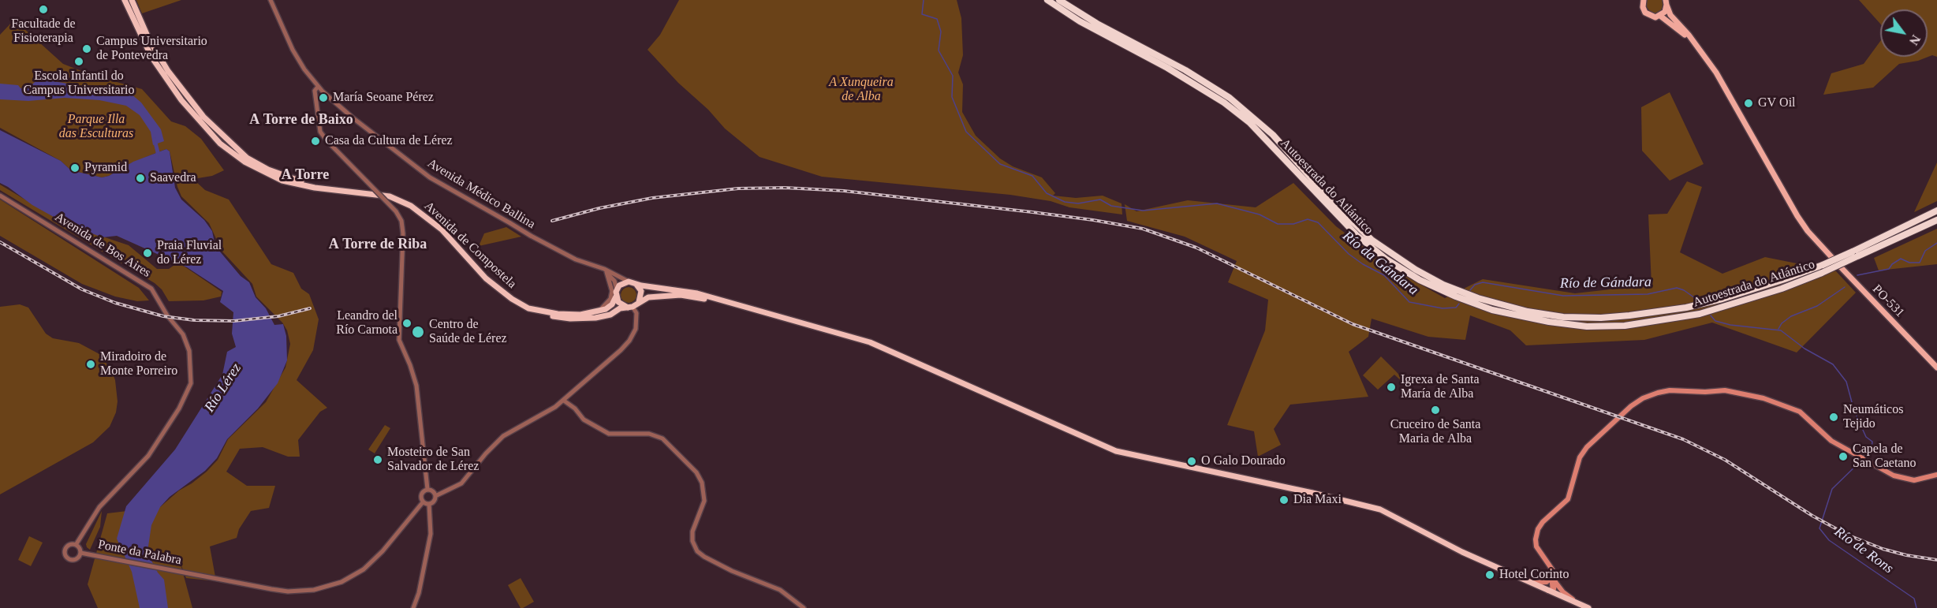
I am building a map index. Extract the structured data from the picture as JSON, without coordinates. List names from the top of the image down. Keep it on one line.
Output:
{"streets":{"highway":["Autoestrada do Atlántico","Avenida de Compostela"],"main road":["PO-531"],"street":["Avenida Médico Ballina","Avenida de Bos Aires","Ponte da Palabra"]},"crossings":[["Avenida de Bos Aires","Ponte da Palabra"]],"districts":["A Torre de Baixo","A Torre","A Torre de Riba"],"water":["Río da Gándara","Río de Gándara","Río Lérez","Río de Rons"],"parks":["A Xunqueira de Alba","Parque Illa das Esculturas"],"places":["Facultade de Fisioterapia","Campus Universitario de Pontevedra","Escola Infantil do Campus Universitario","María Seoane Pérez","GV Oil","Casa da Cultura de Lérez","Pyramid","Saavedra","Praia Fluvial do Lérez","Leandro del Río Carnota","Centro de Saúde de Lérez","Miradoiro de Monte Porreiro","Igrexa de Santa María de Alba","Cruceiro de Santa Maria de Alba","Neumáticos Tejido","Capela de San Caetano","Mosteiro de San Salvador de Lérez","O Galo Dourado","Dia Maxi","Hotel Corinto"],"north":"bottom right"}
